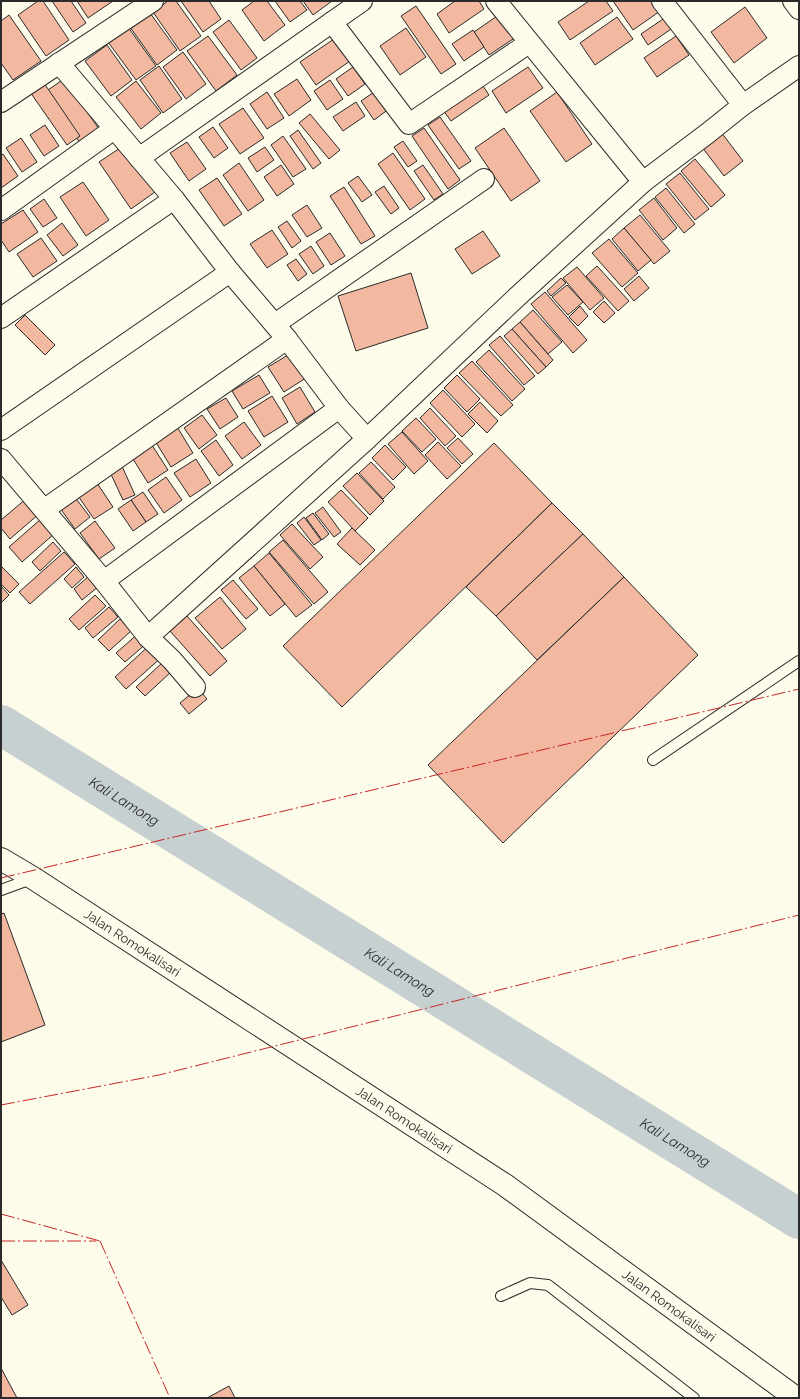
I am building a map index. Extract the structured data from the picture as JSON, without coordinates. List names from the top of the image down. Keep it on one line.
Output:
{"streets":{"street":["Jalan Romokalisari"]},"water":["Kali Lamong"]}
